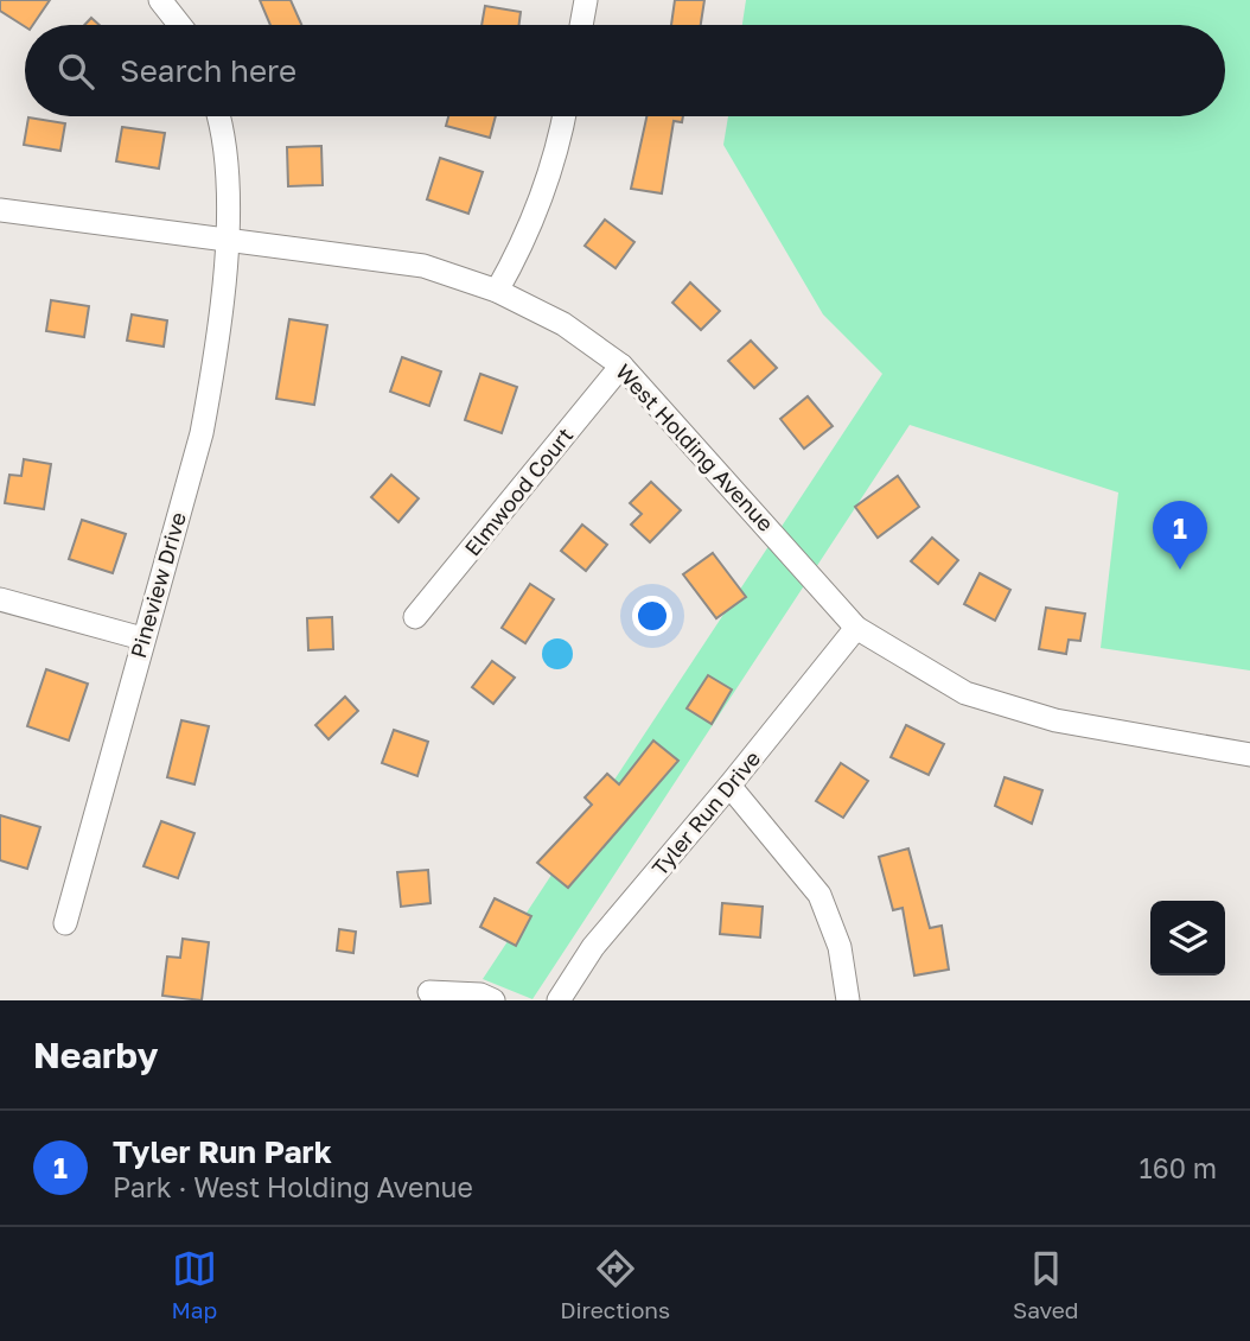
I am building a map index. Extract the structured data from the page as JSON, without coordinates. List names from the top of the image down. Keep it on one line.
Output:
{"streets":{"street":["West Holding Avenue","Elmwood Court","Pineview Drive","Tyler Run Drive"]},"crossings":[["West Holding Avenue","Elmwood Court"],["West Holding Avenue","Pineview Drive"],["West Holding Avenue","Tyler Run Drive"]],"page":{"search":"Search here","pins":"1","heading":"Nearby","list":[{"mark":"1","name":"Tyler Run Park","note":"Park · West Holding Avenue","value":"160 m"}],"nav":["Map","Directions","Saved"]}}
